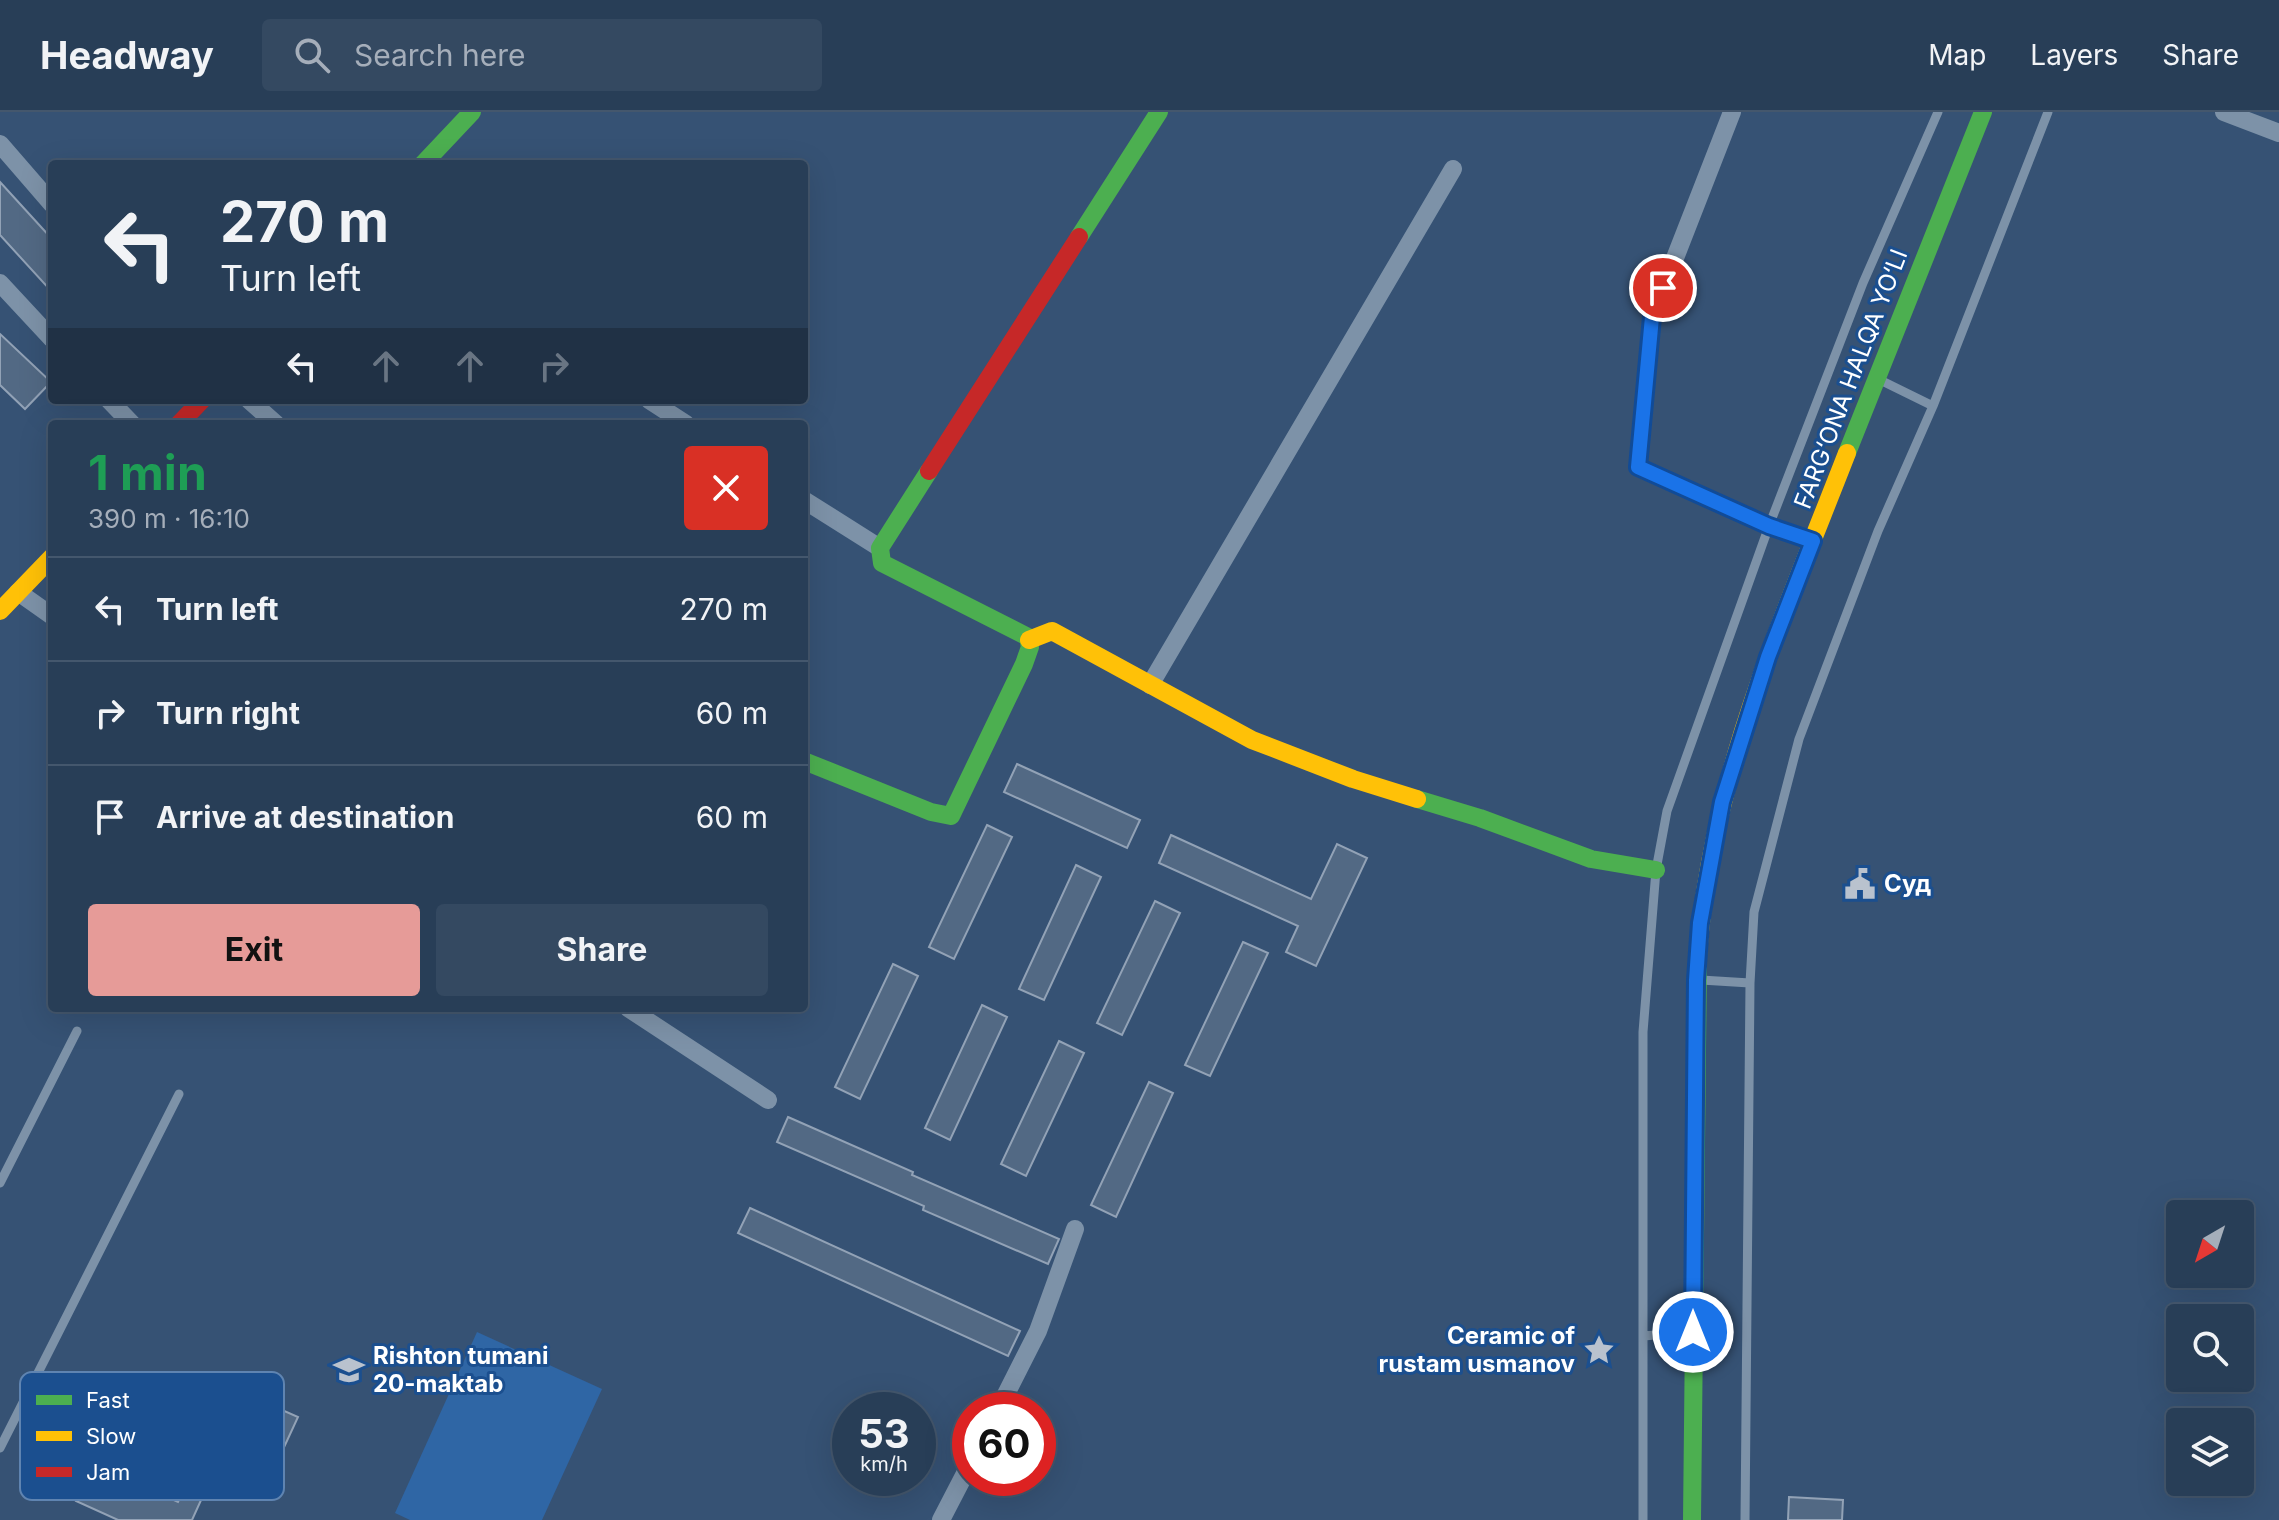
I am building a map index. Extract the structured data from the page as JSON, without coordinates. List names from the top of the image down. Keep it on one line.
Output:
{"streets":{"street":["FARG‘ONA HALQA YO‘LI"]},"places":{"public building":["Суд"],"place":["Ceramic of rustam usmanov"],"school or university":["Rishton tumani 20-maktab"]},"legend":["Fast","Slow","Jam"],"north":"bottom left","page":{"header":"Headway","search":"Search here","nav":["Map","Layers","Share"],"turn":["270 m","Turn left"],"heading":["1 min","390 m · 16:10"],"list":[{"name":"Turn left","value":"270 m"},{"name":"Turn right","value":"60 m"},{"name":"Arrive at destination","value":"60 m"}],"buttons":["Exit","Share"],"speed":"53 km/h","limit":"60"}}
